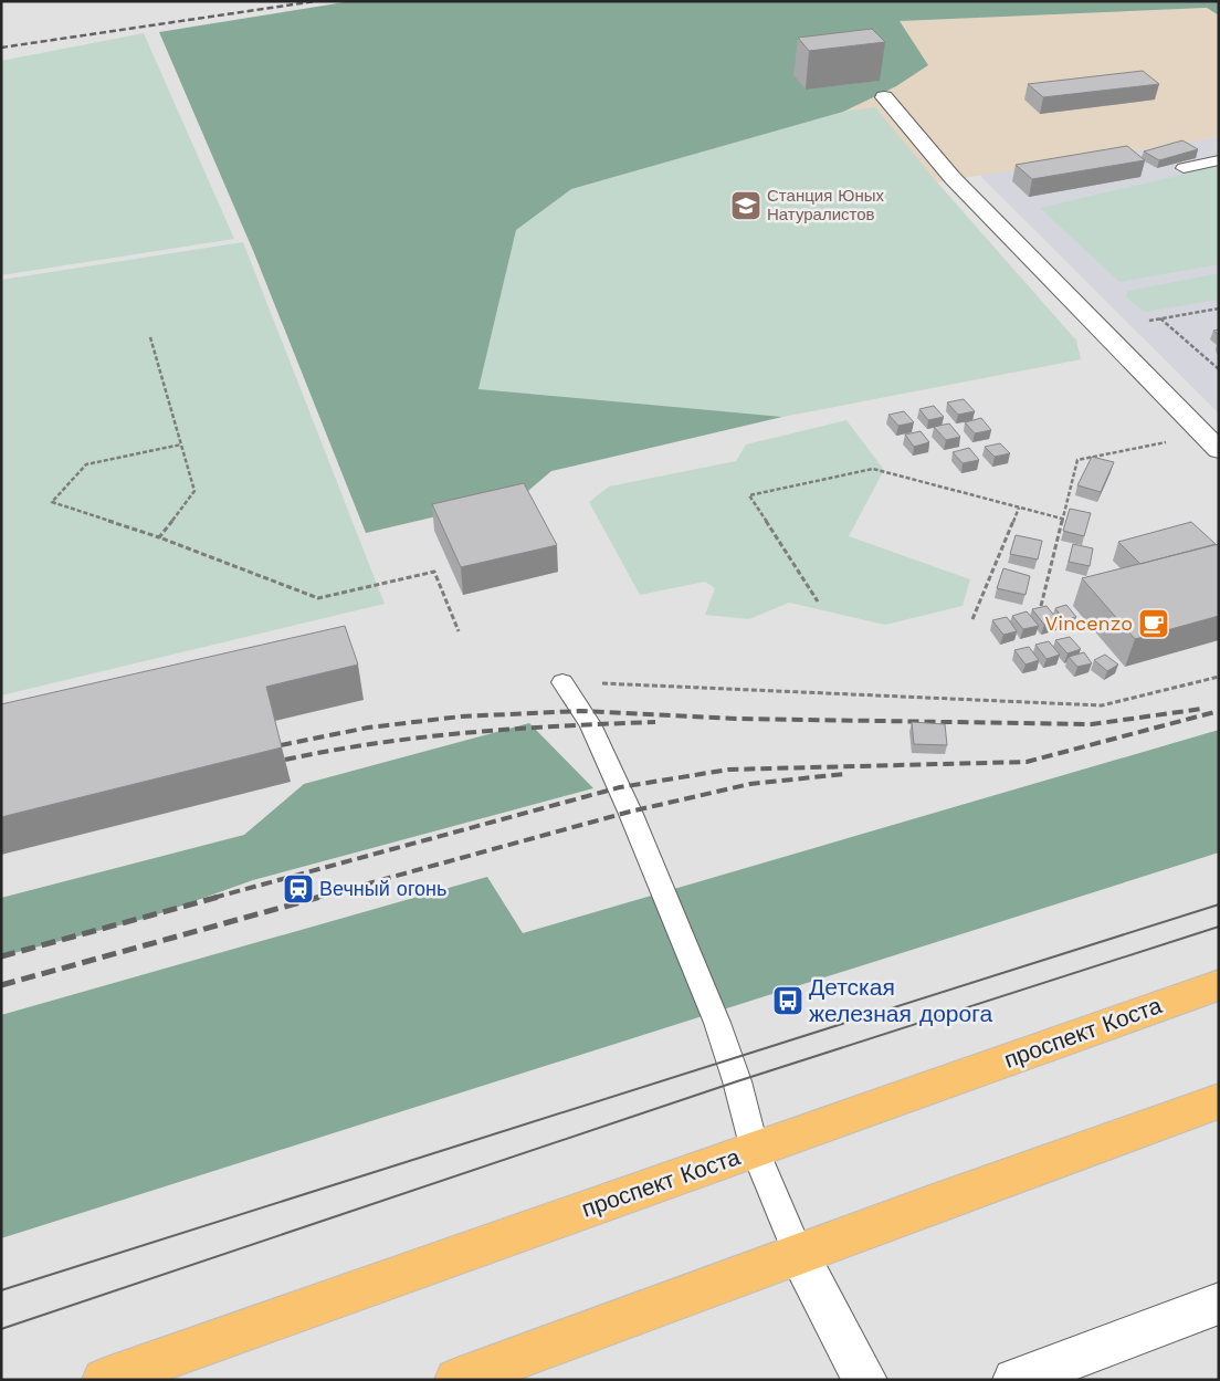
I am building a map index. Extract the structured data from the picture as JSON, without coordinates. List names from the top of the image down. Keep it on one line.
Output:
{"streets":{"main road":["проспект Коста"]},"places":{"school or university":["Станция Юных Натуралистов"],"cafe":["Vincenzo"],"station":["Вечный огонь"],"bus stop":["Детская железная дорога"]}}
